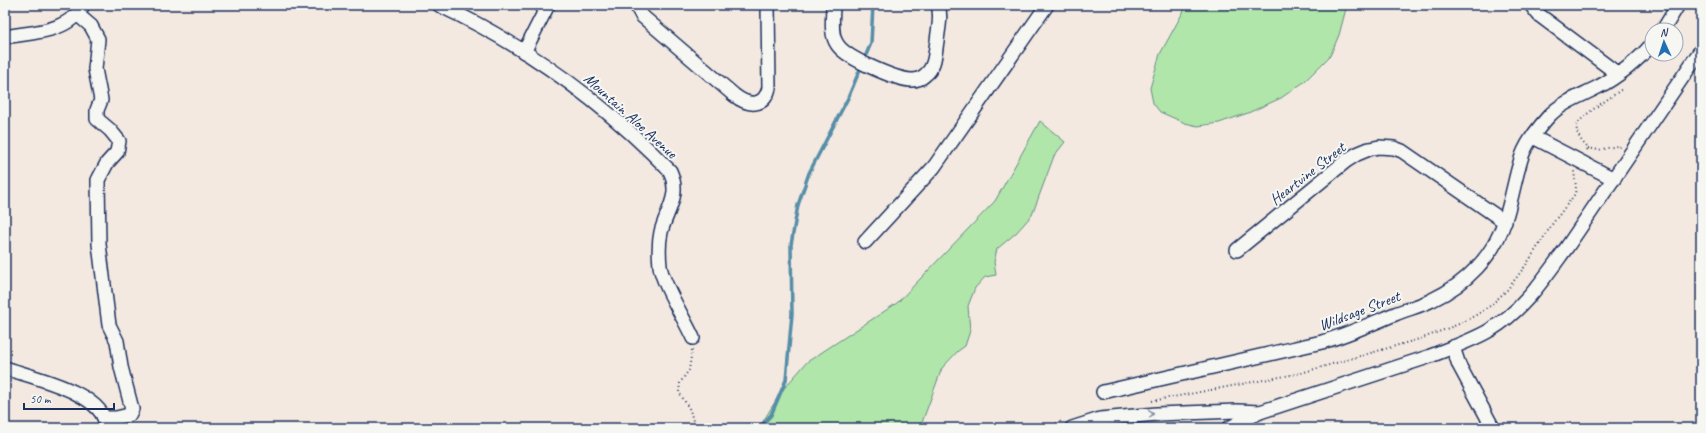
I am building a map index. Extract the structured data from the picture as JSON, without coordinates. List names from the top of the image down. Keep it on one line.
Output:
{"streets":{"street":["Mountain Aloe Avenue","Heartvine Street","Wildsage Street"]},"crossings":[["Heartvine Street","Wildsage Street"]],"scale_bar":"50 m","north":"top"}
